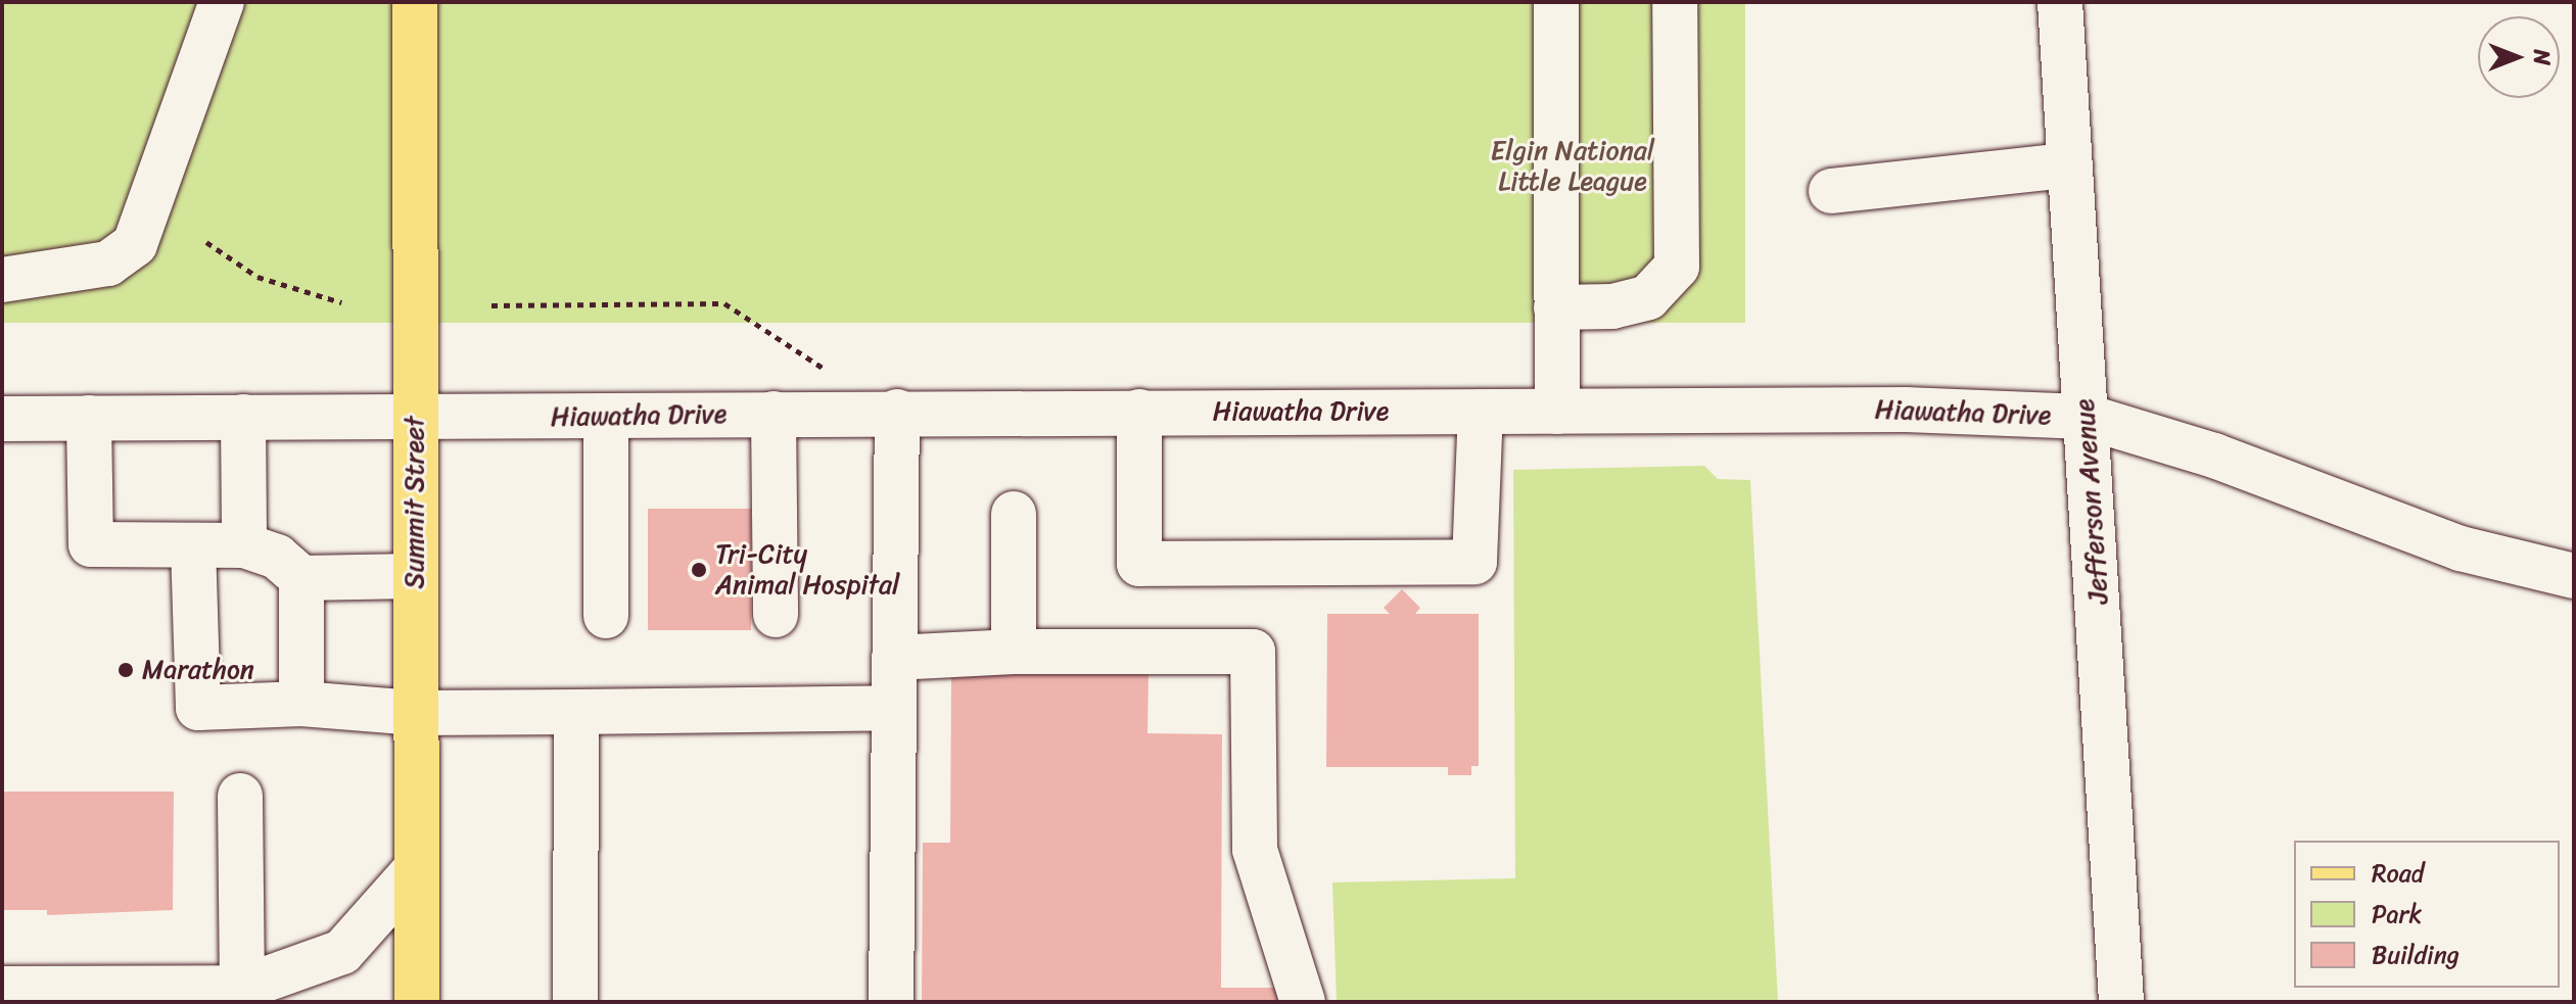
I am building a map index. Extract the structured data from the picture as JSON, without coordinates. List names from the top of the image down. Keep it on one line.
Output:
{"streets":{"main road":["Summit Street"],"street":["Hiawatha Drive","Jefferson Avenue"]},"crossings":[["Hiawatha Drive","Jefferson Avenue"],["Hiawatha Drive","Summit Street"]],"parks":["Elgin National Little League"],"places":["Tri-City Animal Hospital","Marathon"],"legend":["Road","Park","Building"],"north":"right"}
